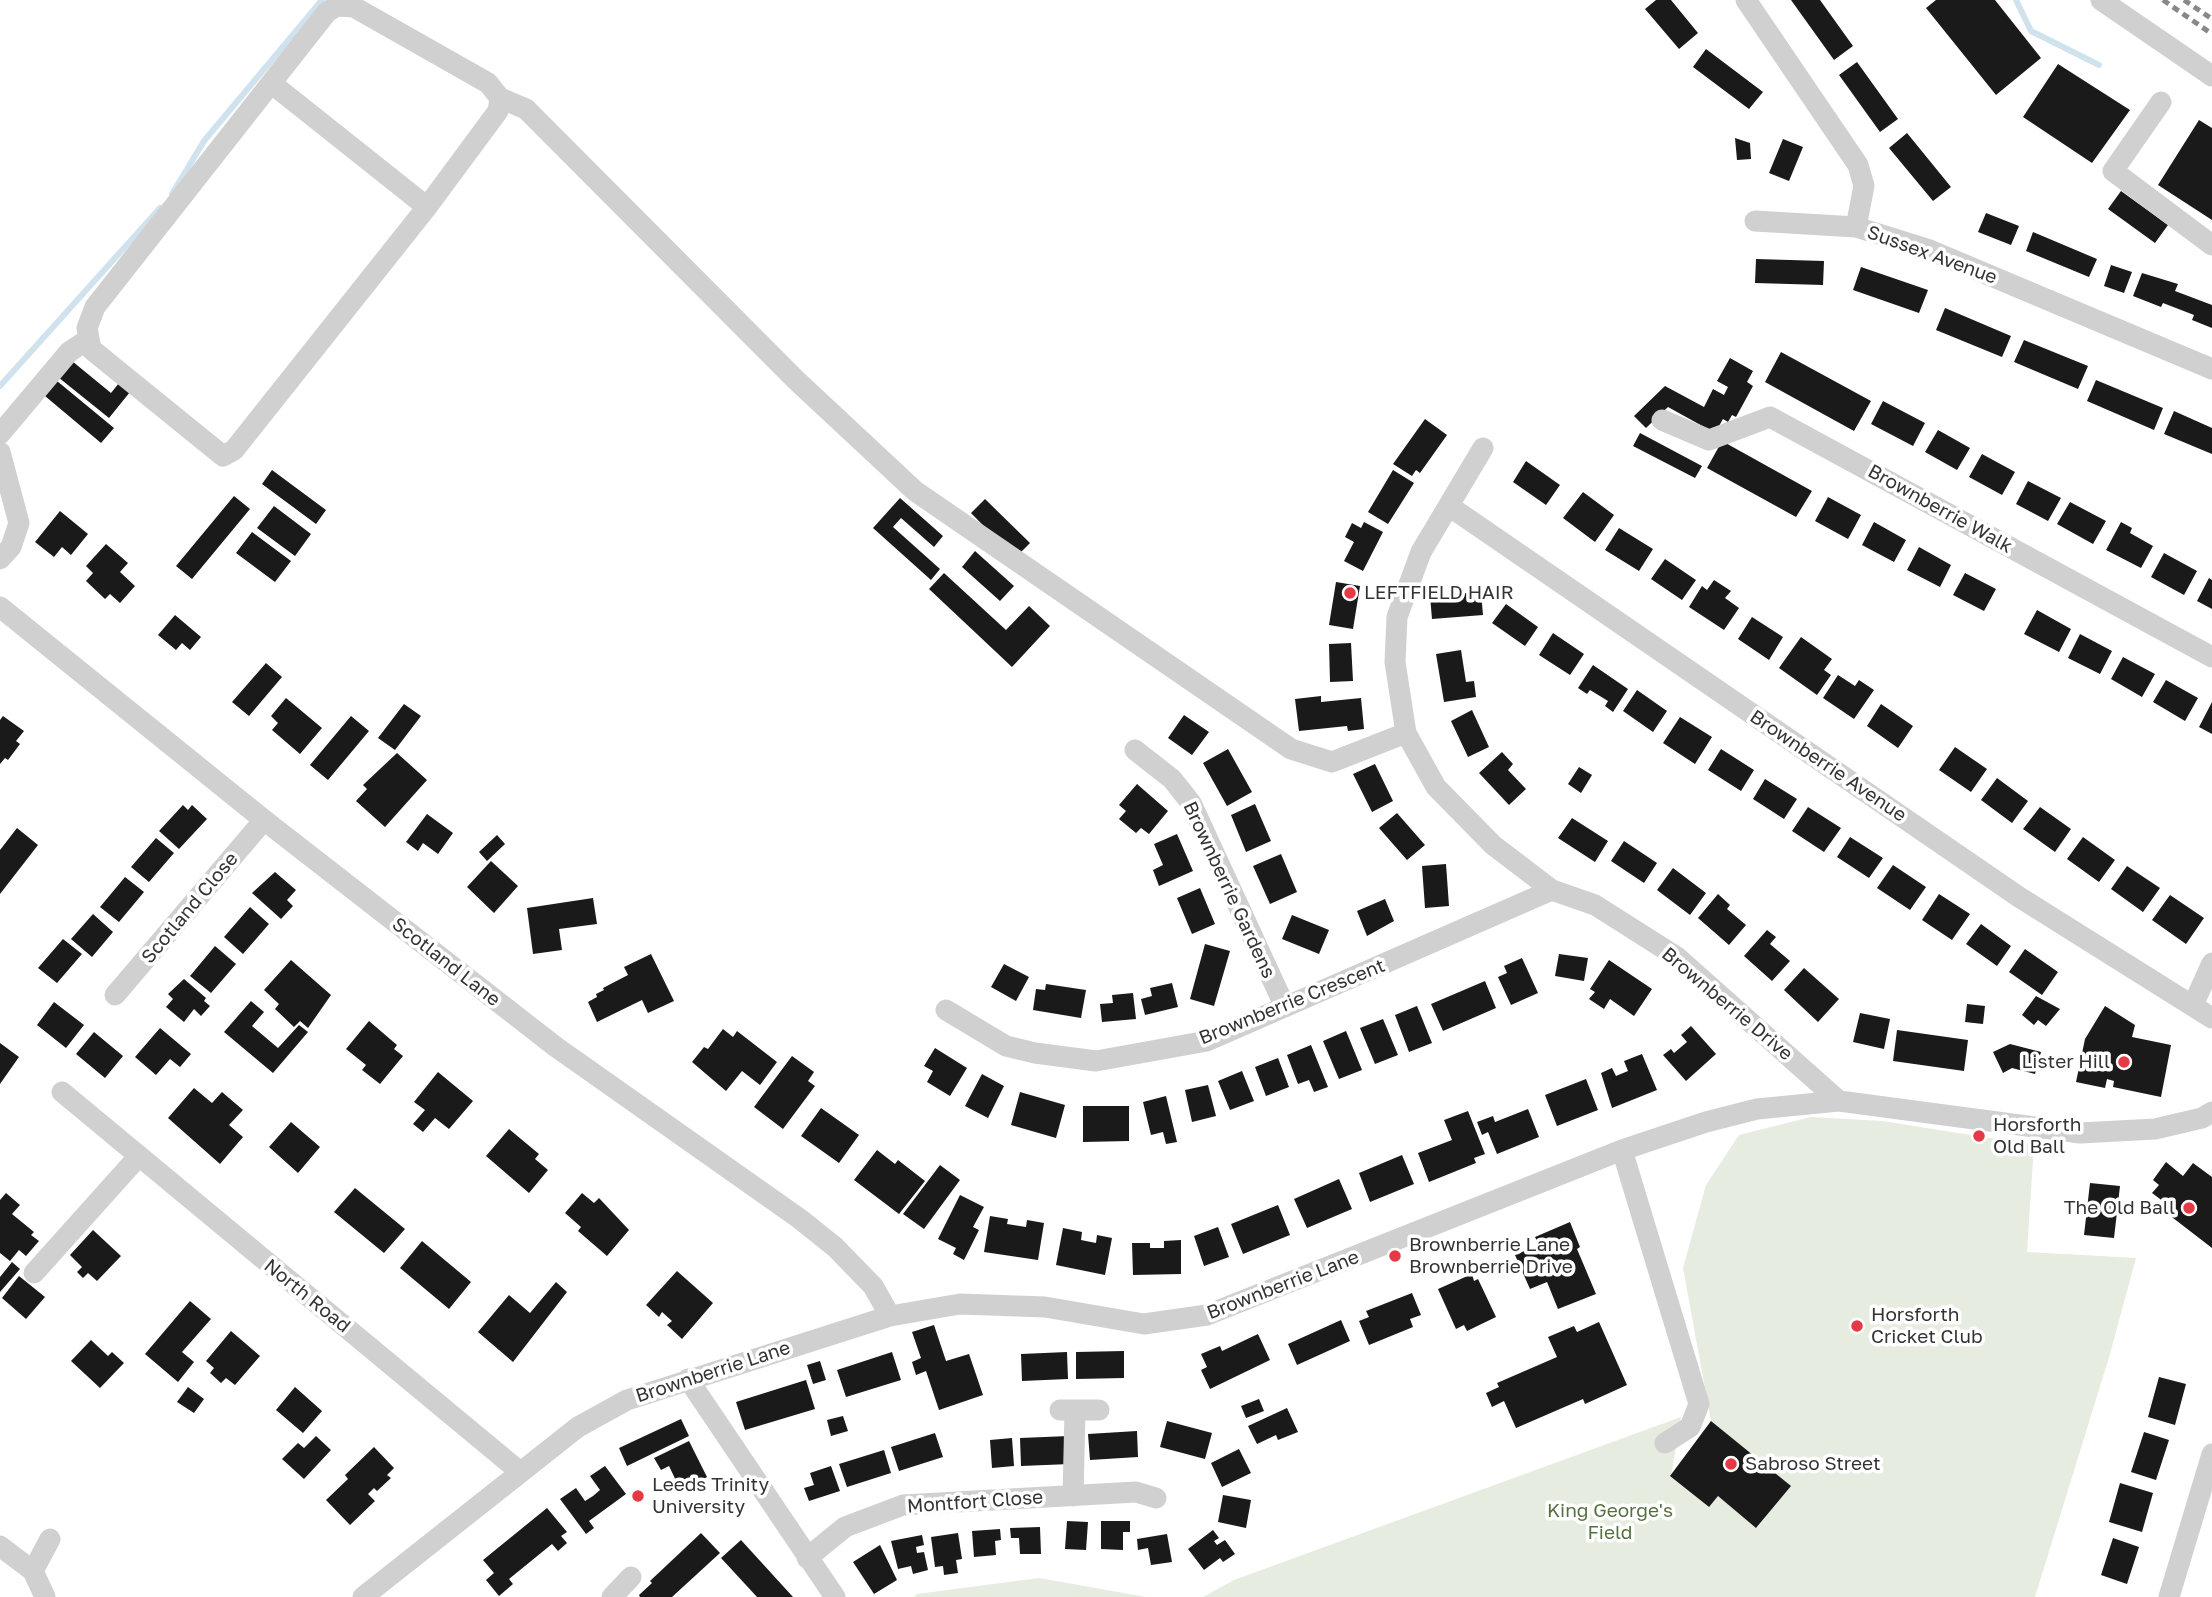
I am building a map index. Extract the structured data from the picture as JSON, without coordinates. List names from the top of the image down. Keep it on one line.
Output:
{"streets":{"street":["Sussex Avenue","Brownberrie Walk","Brownberrie Avenue","Brownberrie Gardens","Scotland Close","Scotland Lane","Brownberrie Crescent","Brownberrie Drive","Brownberrie Lane","North Road","Montfort Close"]},"crossings":[["Brownberrie Avenue","Brownberrie Drive"],["Brownberrie Gardens","Brownberrie Crescent"],["Scotland Close","Scotland Lane"],["Scotland Lane","Brownberrie Lane"],["Brownberrie Crescent","Brownberrie Drive"],["Brownberrie Drive","Brownberrie Lane"],["Brownberrie Lane","North Road"]],"parks":["King George's Field"],"places":["LEFTFIELD HAIR","Lister Hill","Horsforth Old Ball","The Old Ball","Brownberrie Lane Brownberrie Drive","Horsforth Cricket Club","Sabroso Street","Leeds Trinity University"]}
